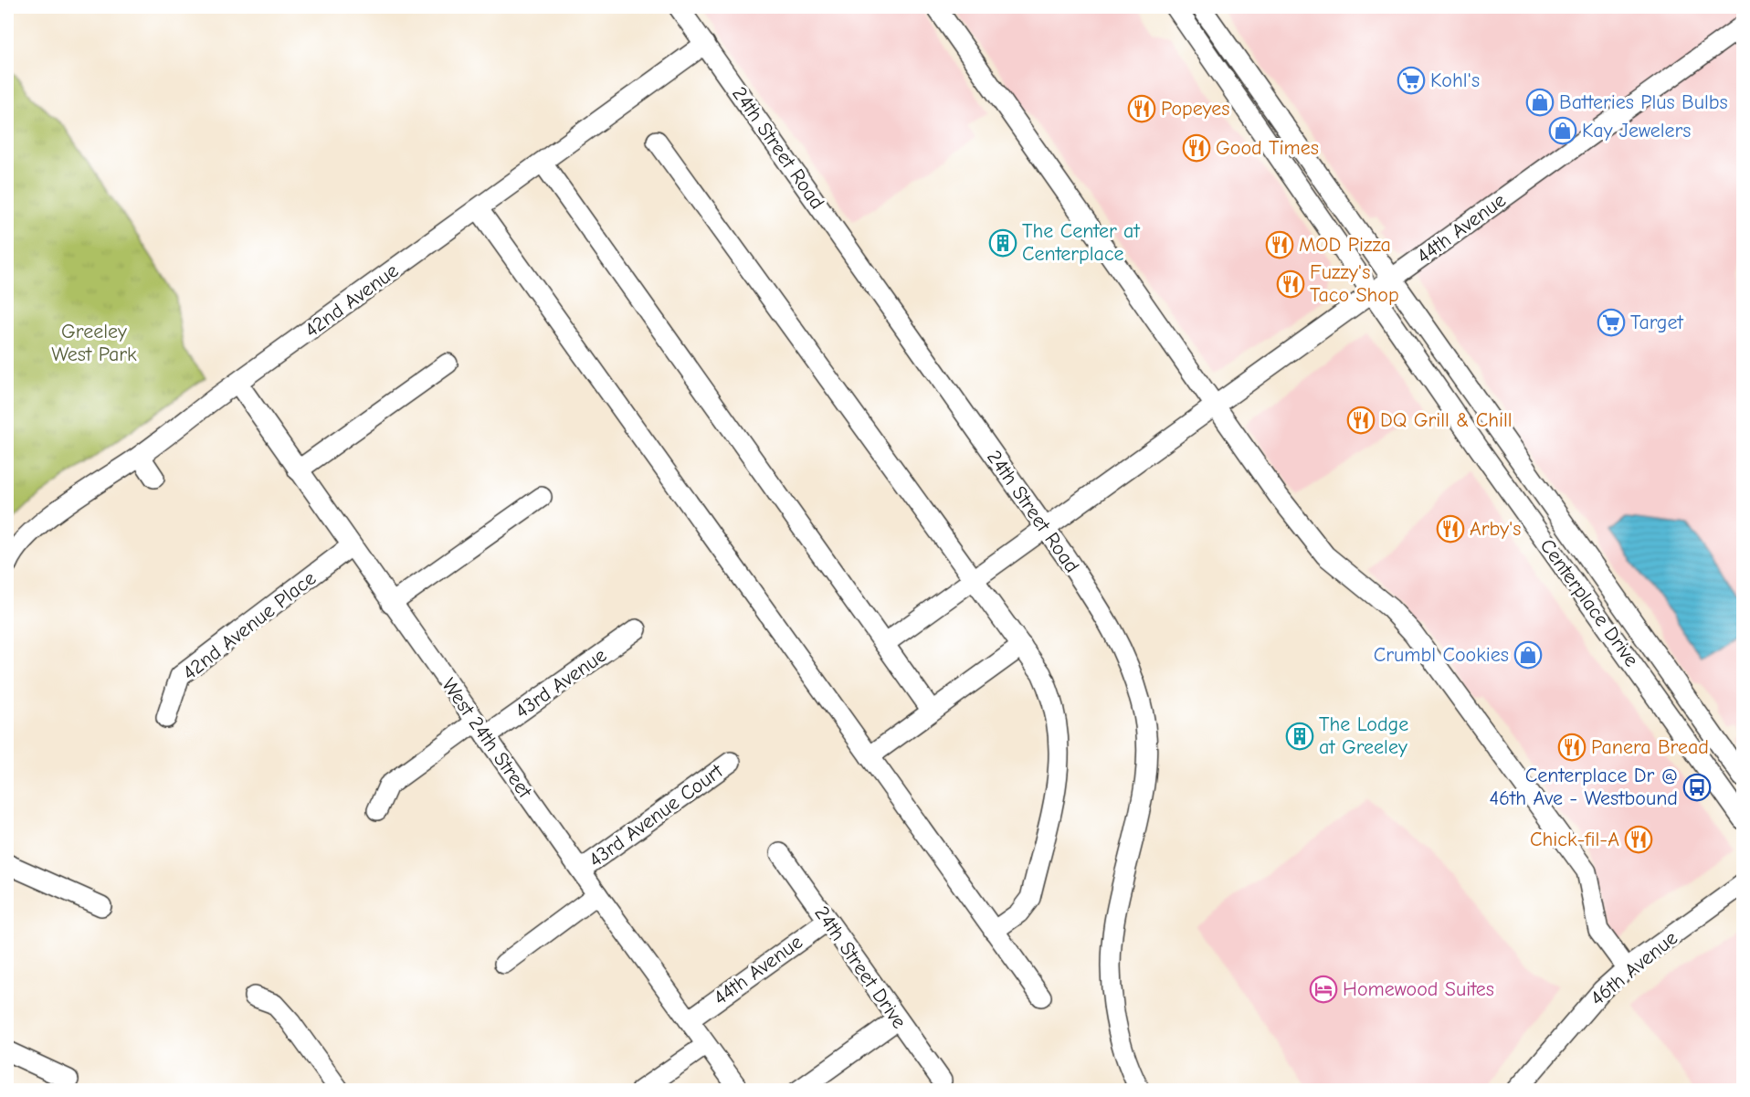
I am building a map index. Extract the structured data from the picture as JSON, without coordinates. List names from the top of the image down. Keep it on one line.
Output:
{"streets":{"street":["24th Street Road","44th Avenue","42nd Avenue","Centerplace Drive","42nd Avenue Place","43rd Avenue","West 24th Street","43rd Avenue Court","24th Street Drive","46th Avenue"]},"crossings":[["24th Street Road","44th Avenue"],["24th Street Road","42nd Avenue"],["44th Avenue","Centerplace Drive"],["44th Avenue","West 24th Street"],["44th Avenue","24th Street Drive"],["42nd Avenue","West 24th Street"],["42nd Avenue Place","West 24th Street"],["43rd Avenue","West 24th Street"],["West 24th Street","43rd Avenue Court"]],"parks":["Greeley West Park"],"places":{"supermarket":["Kohl's","Target"],"shop":["Batteries Plus Bulbs","Kay Jewelers","Crumbl Cookies"],"restaurant":["Popeyes","Good Times","MOD Pizza","Fuzzy's Taco Shop","DQ Grill & Chill","Arby's","Panera Bread","Chick-fil-A"],"building":["The Center at Centerplace","The Lodge at Greeley"],"bus stop":["Centerplace Dr @ 46th Ave - Westbound"],"hotel":["Homewood Suites"]}}
